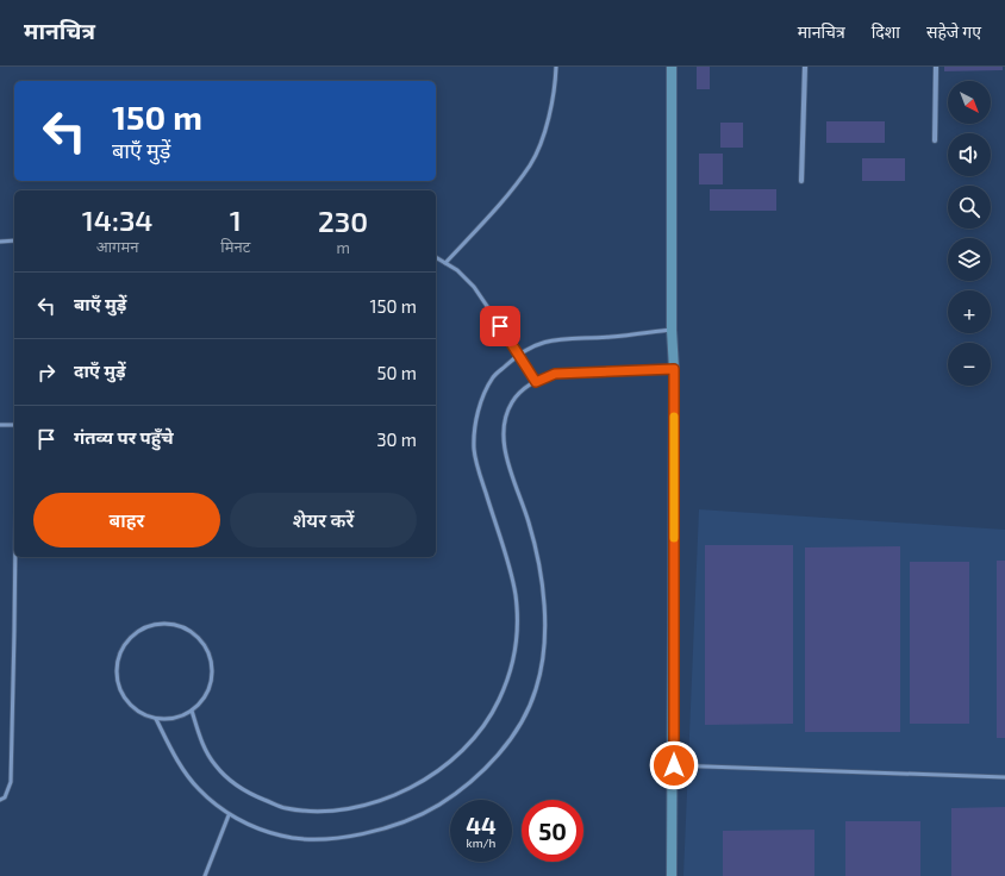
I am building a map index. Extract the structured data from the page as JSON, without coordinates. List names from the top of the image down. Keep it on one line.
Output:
{"north":"bottom right","page":{"header":"मानचित्र","nav":["मानचित्र","दिशा","सहेजे गए"],"map_buttons":["+","−"],"turn":["150 m","बाएँ मुड़ें"],"eta":["14:34","आगमन","1","मिनट","230","m"],"list":[{"name":"बाएँ मुड़ें","value":"150 m"},{"name":"दाएँ मुड़ें","value":"50 m"},{"name":"गंतव्य पर पहुँचे","value":"30 m"}],"buttons":["बाहर","शेयर करें"],"speed":"44 km/h","limit":"50"}}
